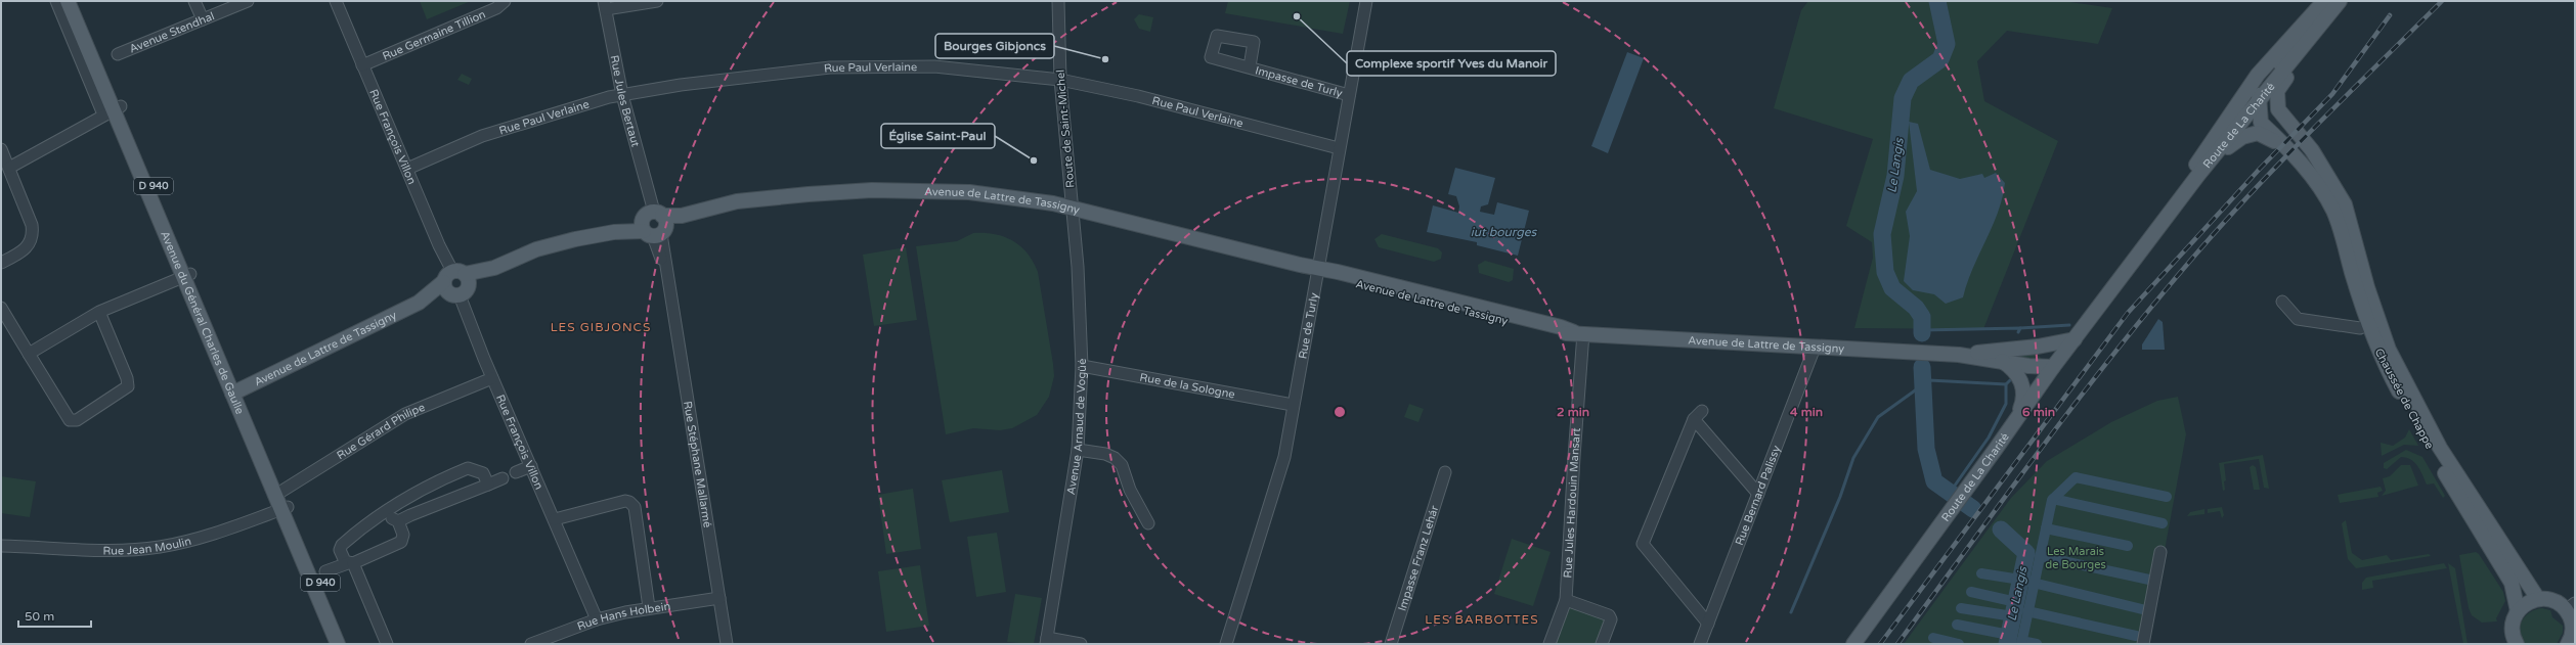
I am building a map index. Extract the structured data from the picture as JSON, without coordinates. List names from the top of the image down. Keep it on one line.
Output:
{"streets":{"main road":["Route de La Charité","D 940","Avenue de Lattre de Tassigny","Avenue du Général Charles de Gaulle","Chaussée de Chappe"],"street":["Avenue Stendhal","Rue Germaine Tillion","Rue Paul Verlaine","Impasse de Turly","Rue Jules Bertaut","Route de Saint-Michel","Rue François Villon","Rue de Turly","Rue de la Sologne","Avenue Arnaud de Vogüé","Rue Gérard Philipe","Rue Stéphane Mallarmé","Rue Bernard Palissy","Rue Jules Hardouin Mansart","Rue Jean Moulin","Impasse Franz Lehár","Rue Hans Holbein"]},"crossings":[["Rue Germaine Tillion","Rue François Villon"],["Rue Paul Verlaine","Rue Jules Bertaut"],["Rue Paul Verlaine","Route de Saint-Michel"],["Rue Paul Verlaine","Rue François Villon"],["Rue Paul Verlaine","Rue de Turly"],["Impasse de Turly","Rue de Turly"],["Rue Jules Bertaut","Avenue de Lattre de Tassigny"],["Rue Jules Bertaut","Rue Stéphane Mallarmé"],["Route de La Charité","Avenue de Lattre de Tassigny"],["Route de La Charité","Chaussée de Chappe"],["Route de Saint-Michel","Avenue de Lattre de Tassigny"],["Route de Saint-Michel","Avenue Arnaud de Vogüé"],["Rue François Villon","Avenue de Lattre de Tassigny"],["Rue François Villon","Rue Gérard Philipe"],["Rue François Villon","Rue Hans Holbein"],["Avenue de Lattre de Tassigny","Avenue du Général Charles de Gaulle"],["Avenue de Lattre de Tassigny","Rue de Turly"],["Avenue de Lattre de Tassigny","Avenue Arnaud de Vogüé"],["Avenue de Lattre de Tassigny","Rue Stéphane Mallarmé"],["Avenue de Lattre de Tassigny","Rue Bernard Palissy"],["Avenue de Lattre de Tassigny","Rue Jules Hardouin Mansart"],["Avenue du Général Charles de Gaulle","Rue Gérard Philipe"],["Avenue du Général Charles de Gaulle","Rue Jean Moulin"],["Rue de Turly","Rue de la Sologne"],["Rue de la Sologne","Avenue Arnaud de Vogüé"],["Rue Stéphane Mallarmé","Rue Hans Holbein"]],"districts":["LES GIBJONCS","LES BARBOTTES"],"water":["Le Langis","iut bourges"],"parks":["Les Marais de Bourges"],"places":["Complexe sportif Yves du Manoir","Bourges Gibjoncs","Église Saint-Paul"],"scale_bar":"50 m","rings":["2 min","4 min","6 min"]}
